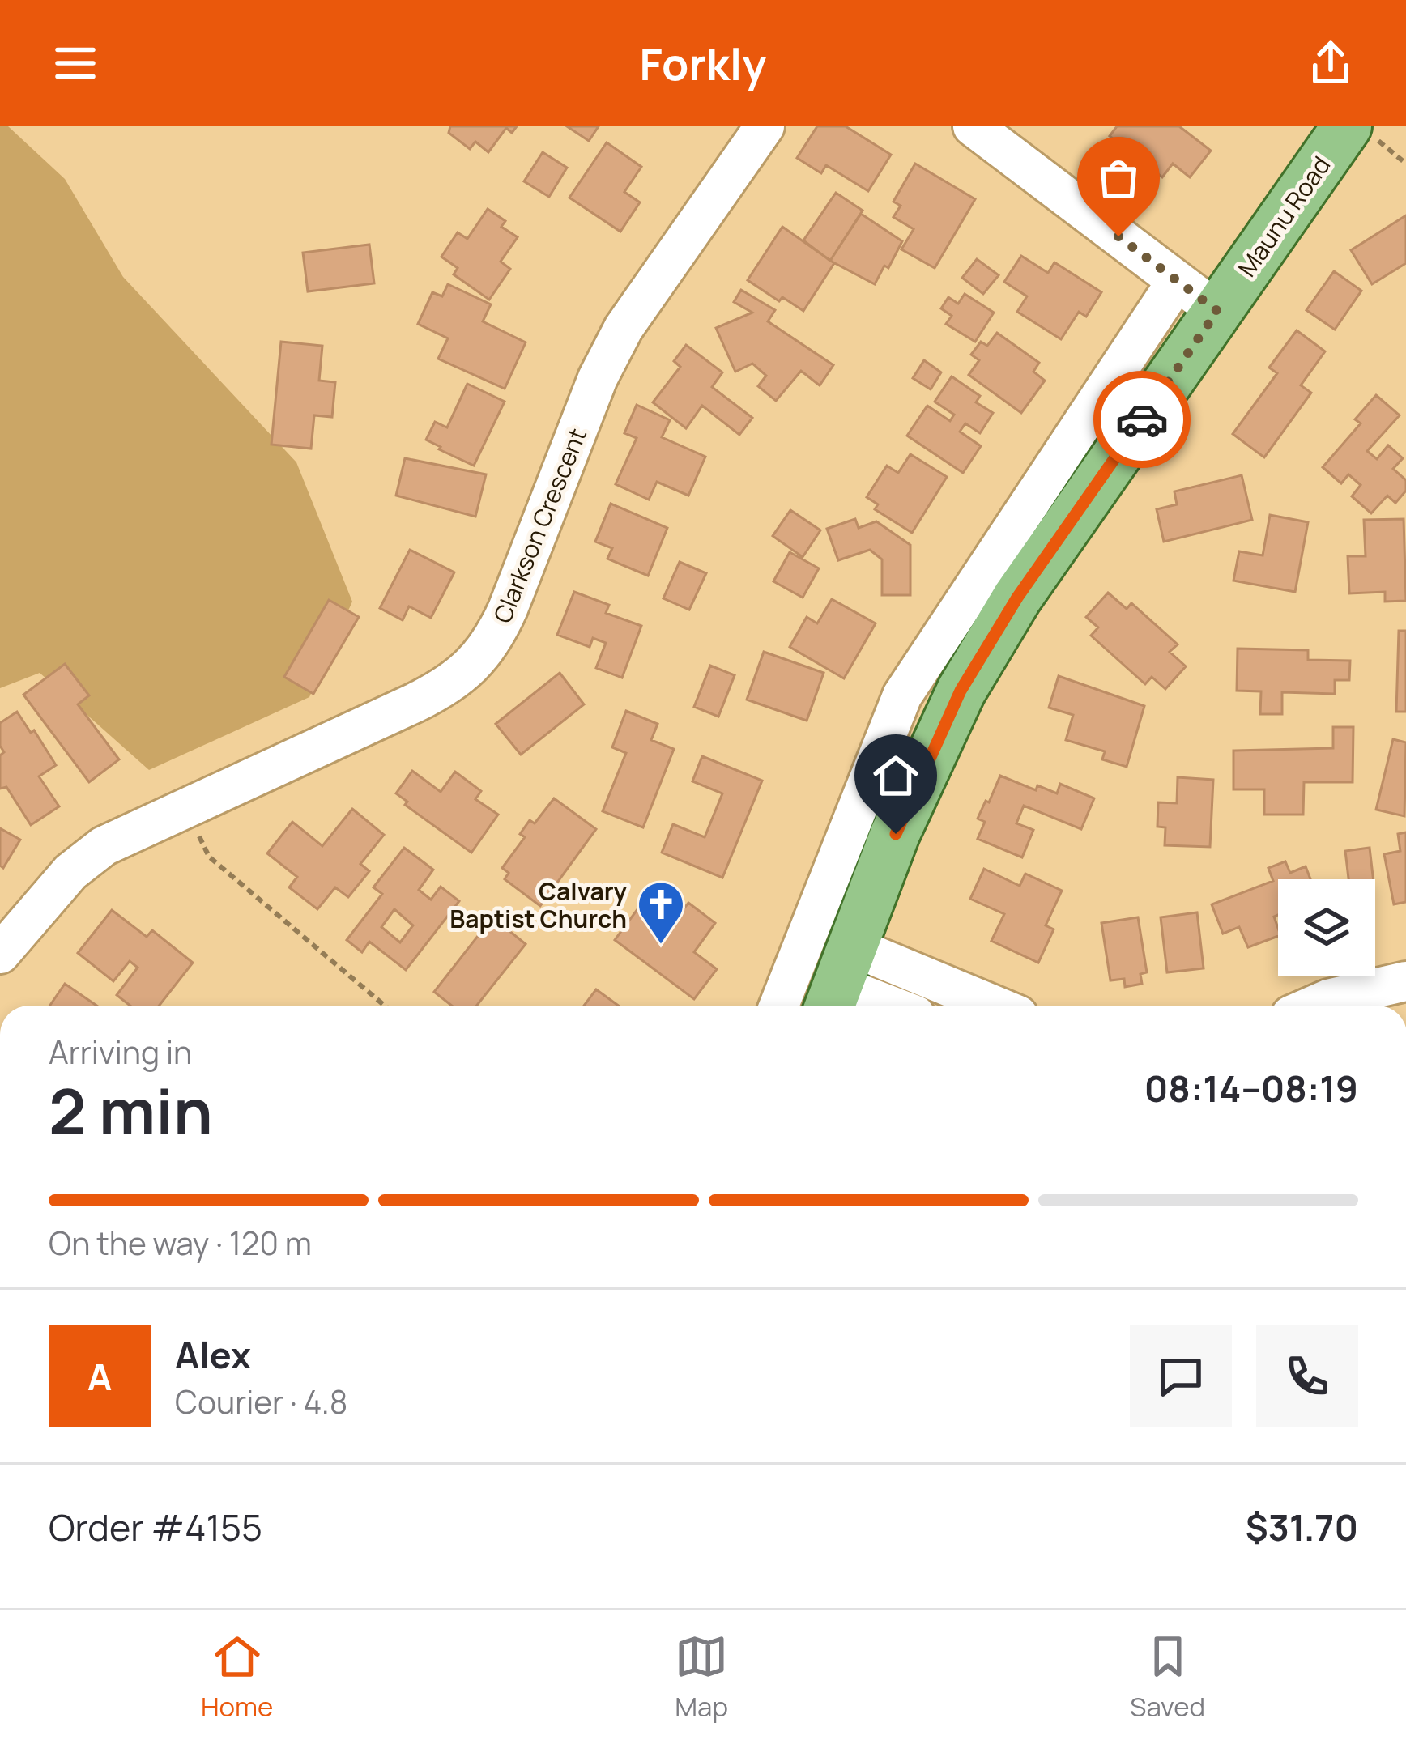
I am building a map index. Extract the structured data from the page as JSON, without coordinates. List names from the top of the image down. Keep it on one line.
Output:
{"streets":{"main road":["Maunu Road"],"street":["Clarkson Crescent"]},"places":{"church":["Calvary Baptist Church"]},"page":{"header":"Forkly","heading":["2 min","Arriving in","08:14–08:19"],"panel":["Alex","Courier · 4.8","Order #4155","$31.70"],"bar":"On the way · 120 m","round":"A","tabs":["Home","Map","Saved"]}}
